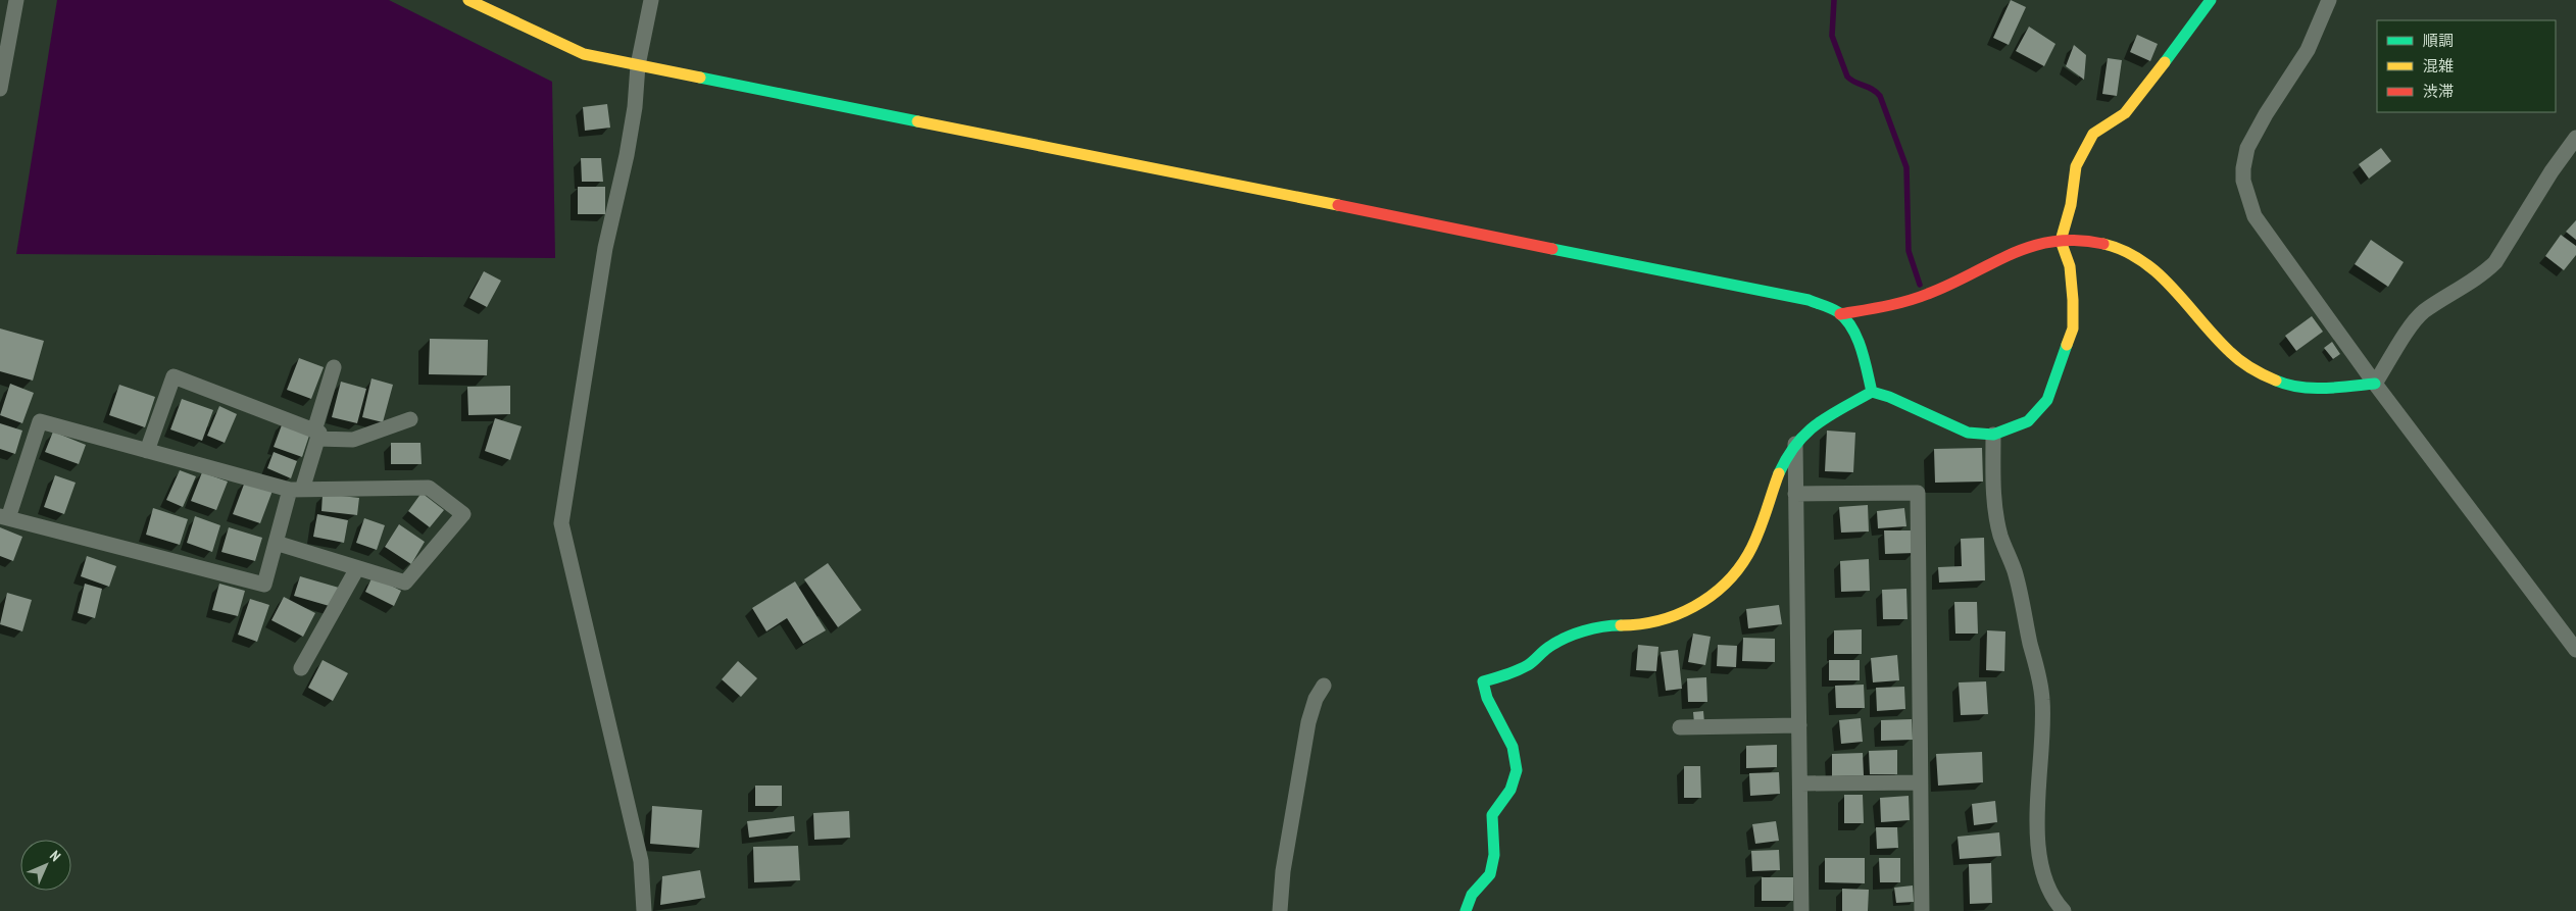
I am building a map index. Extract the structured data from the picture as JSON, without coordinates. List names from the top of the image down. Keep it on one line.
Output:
{"legend":["順調","混雑","渋滞"],"north":"top right"}
